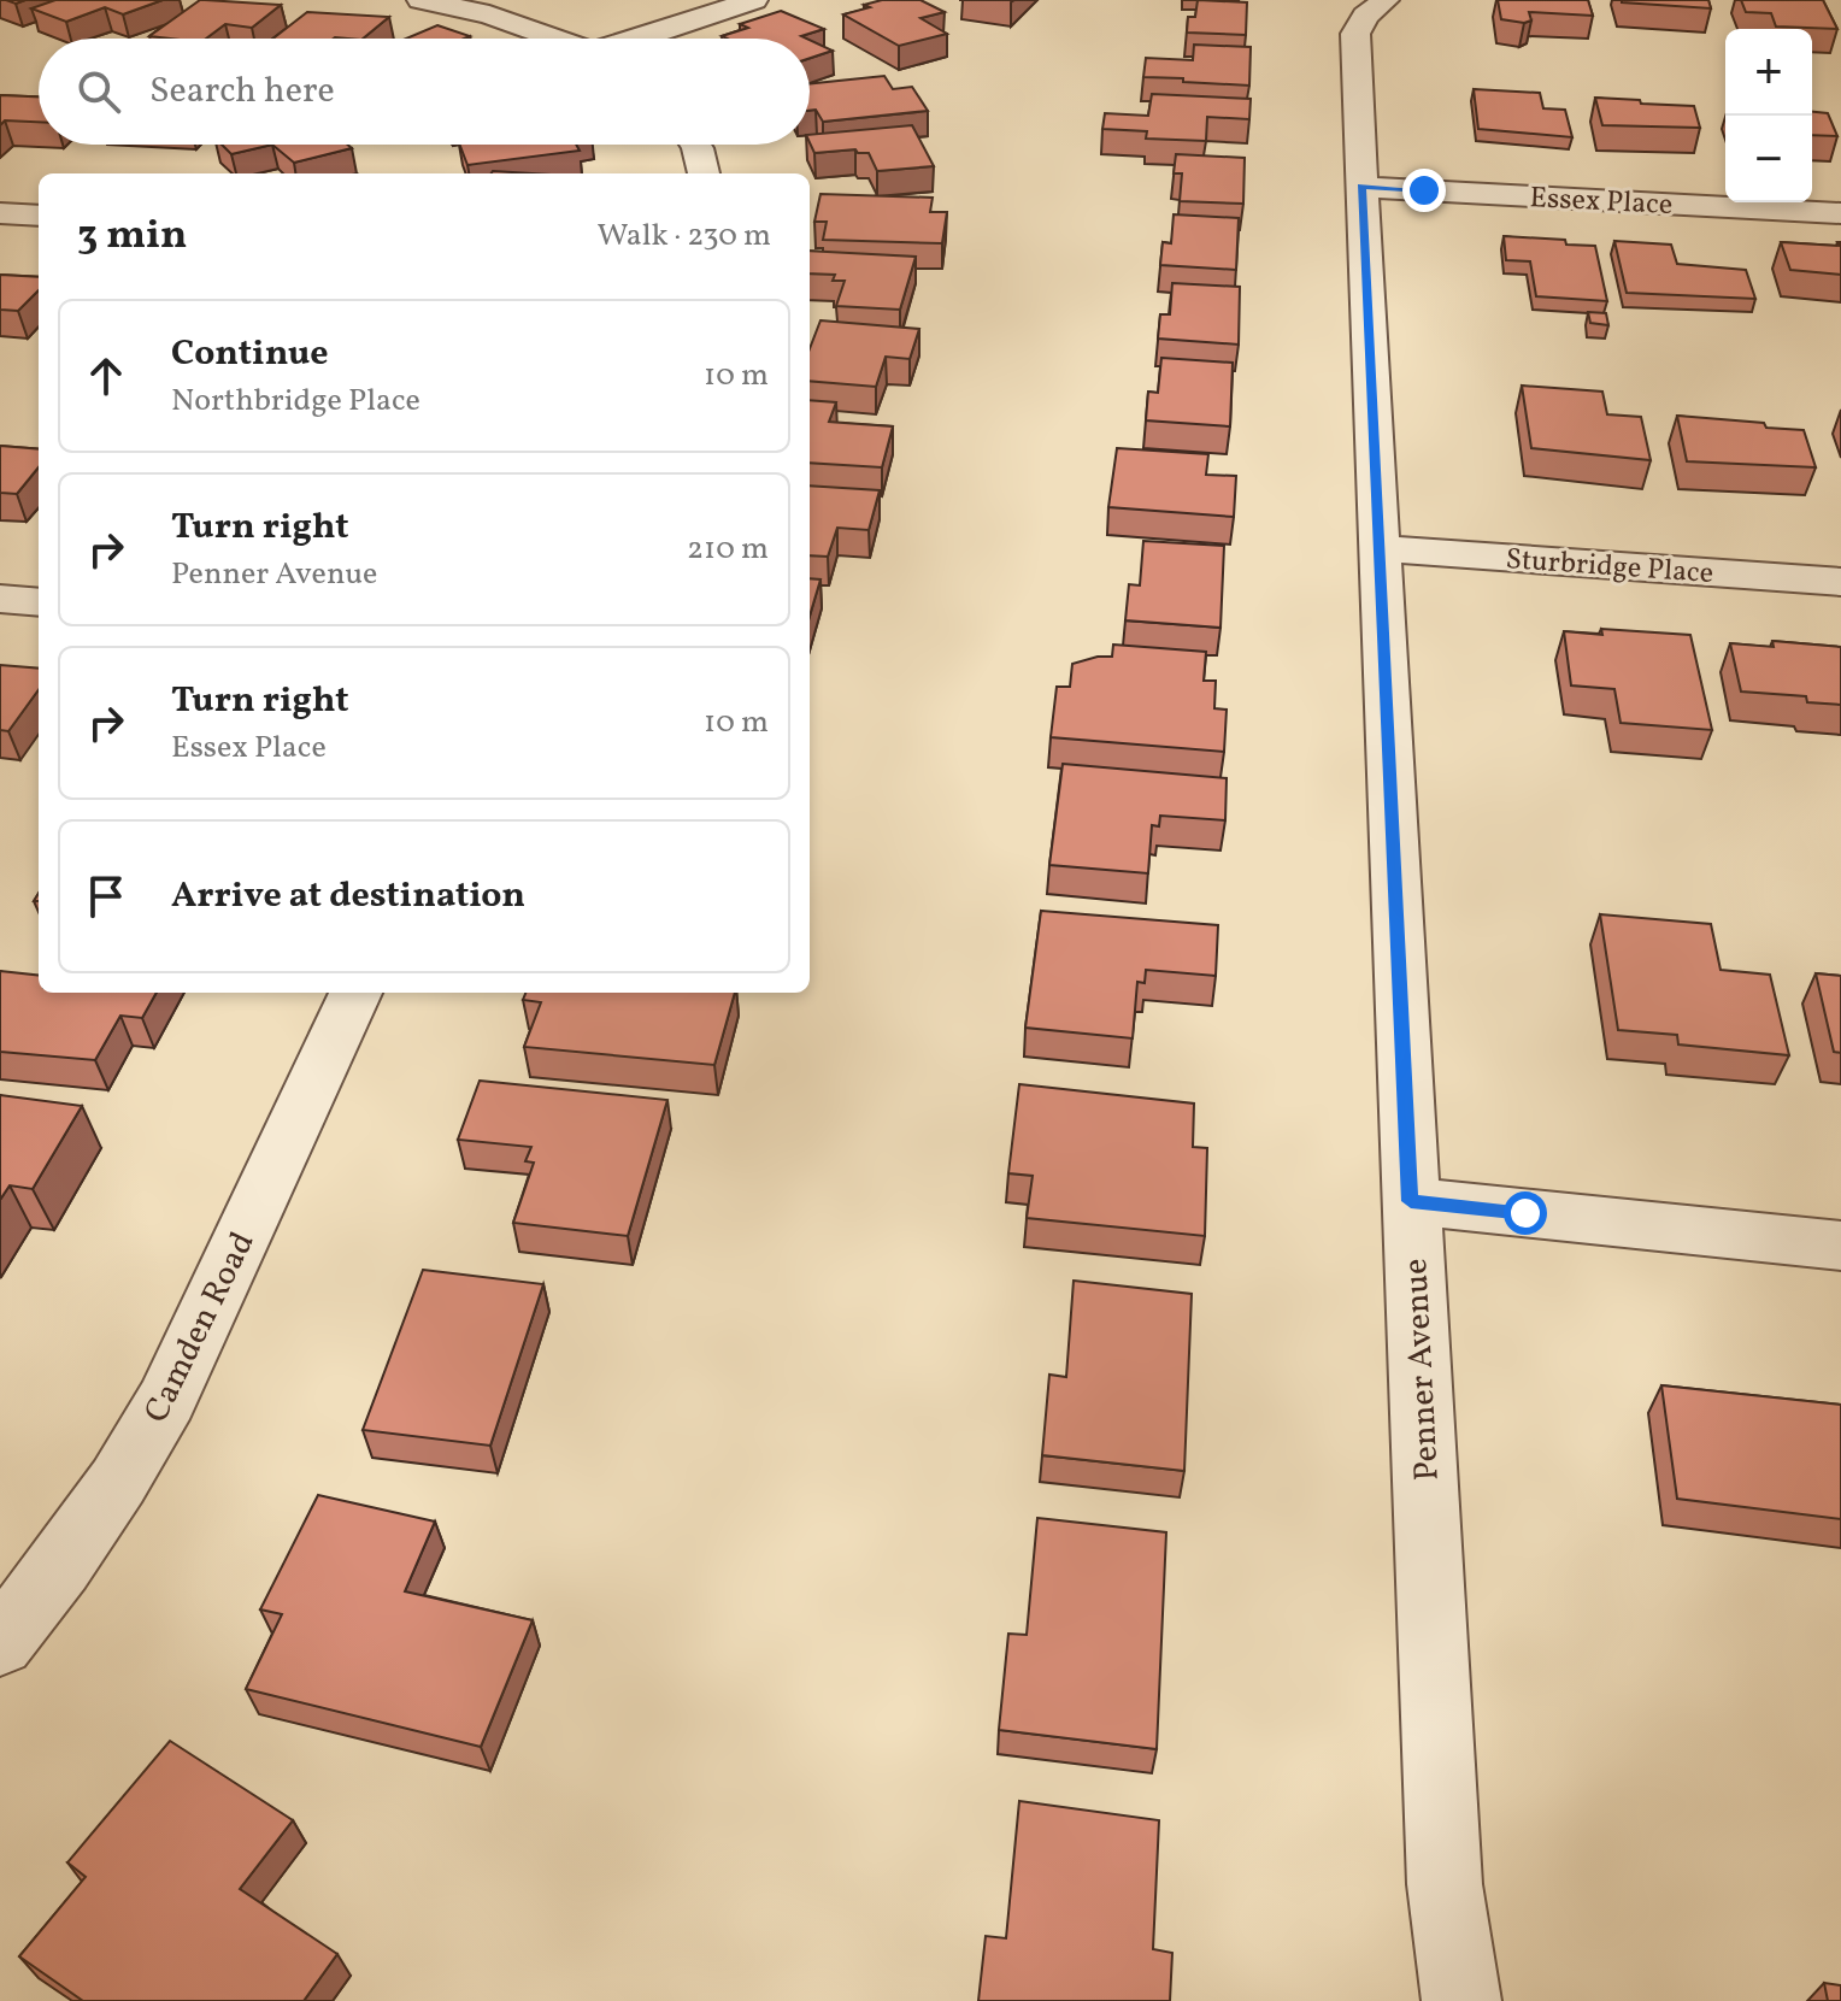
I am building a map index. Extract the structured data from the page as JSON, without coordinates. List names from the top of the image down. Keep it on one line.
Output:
{"streets":{"street":["Essex Place","Sturbridge Place","Camden Road","Penner Avenue"]},"crossings":[["Essex Place","Penner Avenue"],["Sturbridge Place","Penner Avenue"]],"page":{"map_buttons":["+","−"],"search":"Search here","heading":["3 min","Walk · 230 m"],"list":[["Continue","Northbridge Place","10 m"],["Turn right","Penner Avenue","210 m"],["Turn right","Essex Place","10 m"],"Arrive at destination"]}}
